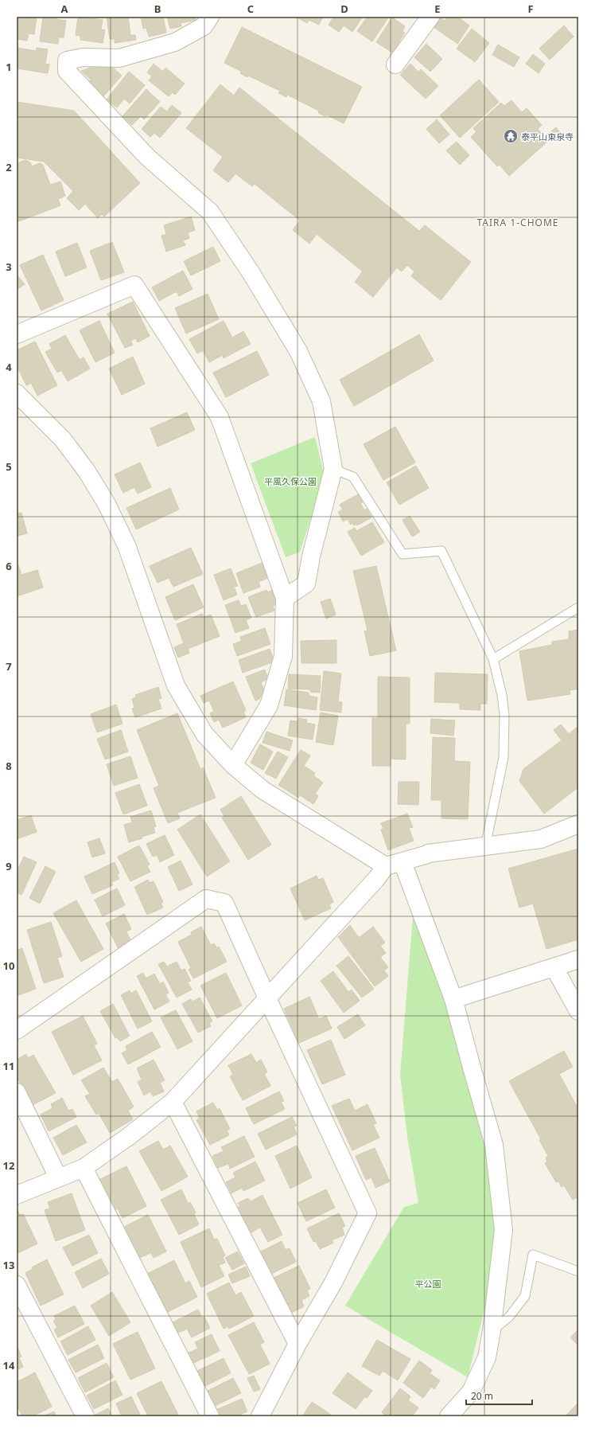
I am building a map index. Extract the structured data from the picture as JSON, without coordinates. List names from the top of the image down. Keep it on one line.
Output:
{"districts":["TAIRA 1-CHOME"],"parks":["平風久保公園","平公園"],"places":{"temple":["泰平山東泉寺"]},"scale_bar":"20 m","grid":{"columns":["A","B","C","D","E","F"],"rows":["1","2","3","4","5","6","7","8","9","10","11","12","13","14"]}}
